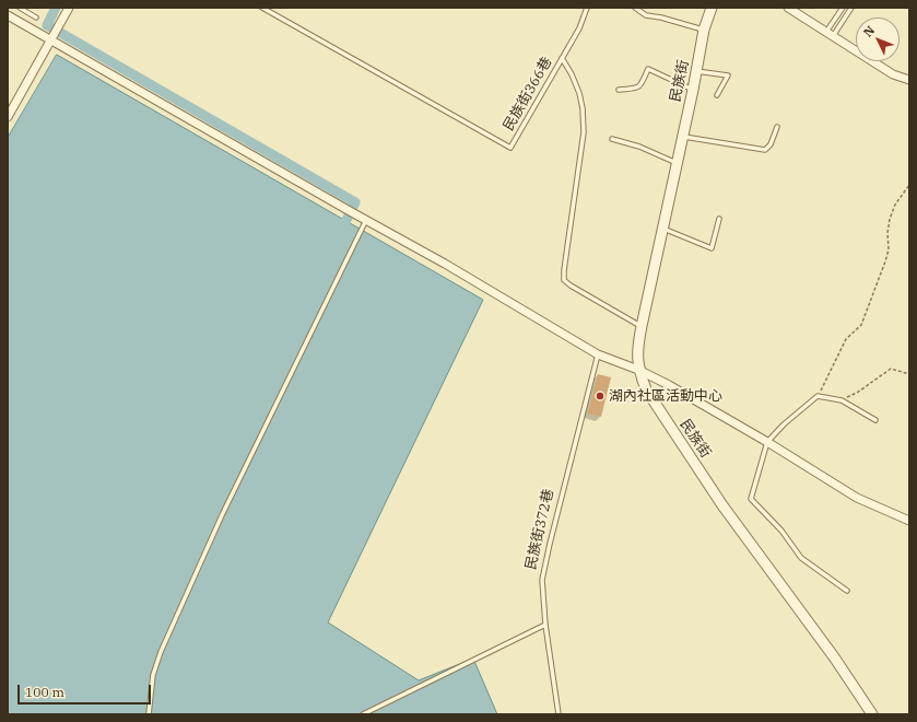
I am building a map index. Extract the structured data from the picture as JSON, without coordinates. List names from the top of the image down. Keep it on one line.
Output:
{"streets":{"street":["民族街"],"lane":["民族街366巷","民族街372巷"]},"crossings":[["民族街","民族街366巷"]],"places":["湖內社區活動中心"],"scale_bar":"100 m","north":"top left"}
